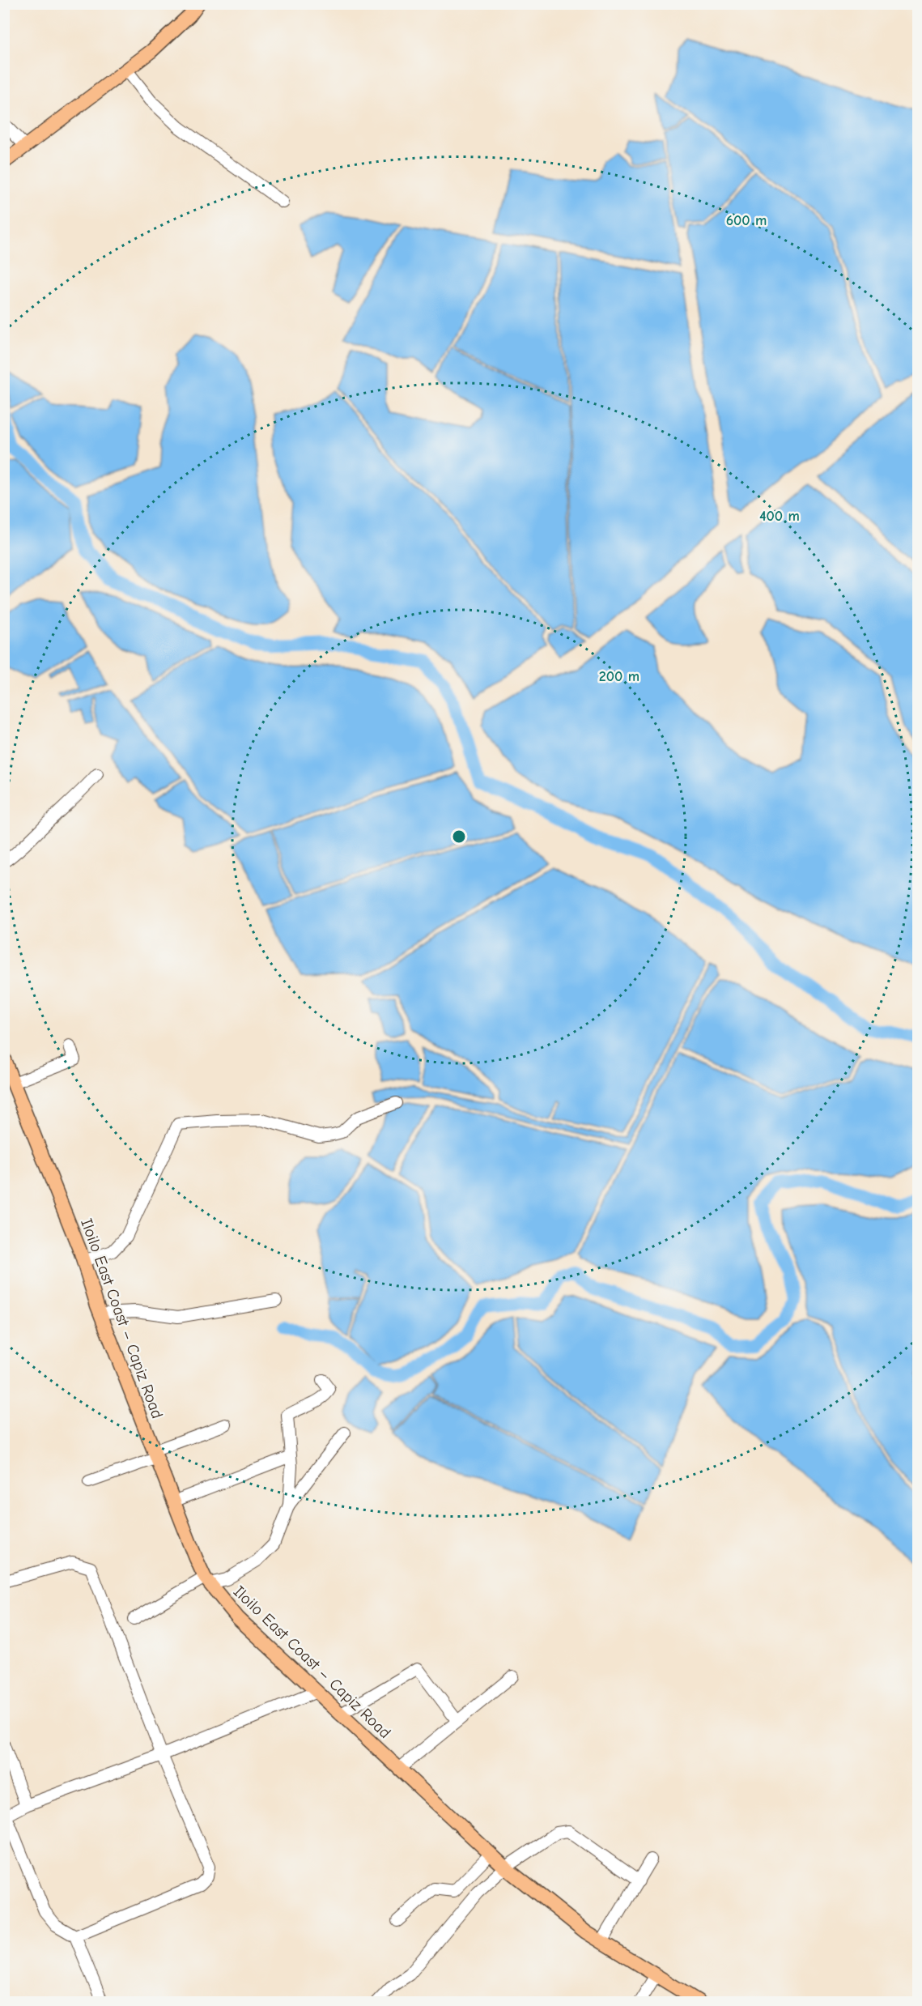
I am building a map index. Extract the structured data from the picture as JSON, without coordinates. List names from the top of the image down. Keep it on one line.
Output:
{"streets":{"main road":["Iloilo East Coast – Capiz Road"]},"rings":["600 m","400 m","200 m"]}
